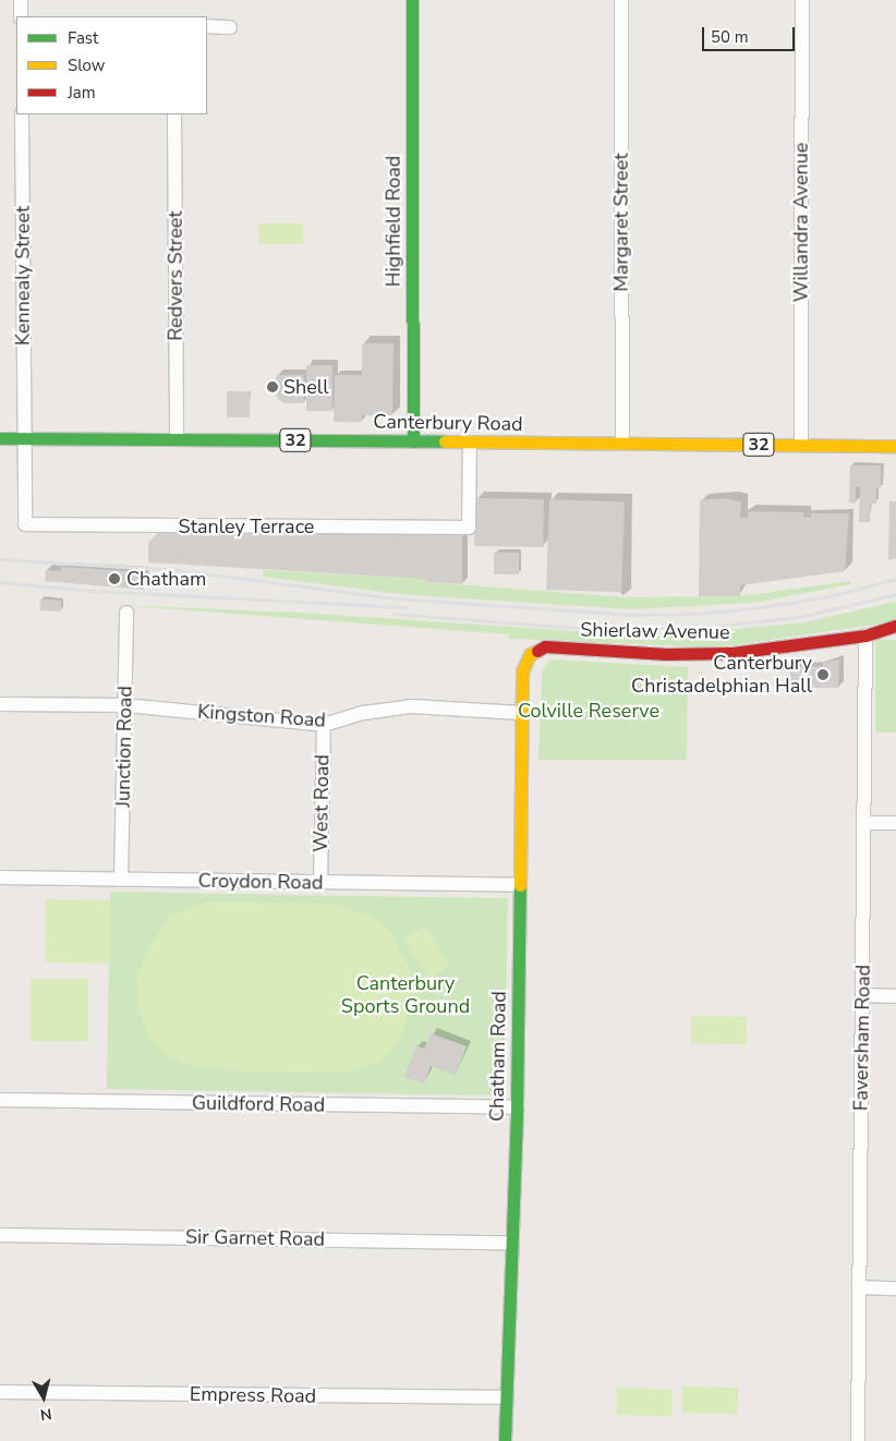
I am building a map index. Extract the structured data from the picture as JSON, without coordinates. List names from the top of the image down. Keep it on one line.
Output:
{"streets":{"main road":["Highfield Road","Canterbury Road","32","Shierlaw Avenue","Chatham Road"],"street":["Margaret Street","Willandra Avenue","Kennealy Street","Redvers Street","Stanley Terrace","Kingston Road","Junction Road","West Road","Croydon Road","Faversham Road","Guildford Road","Sir Garnet Road","Empress Road"]},"crossings":[["Highfield Road","Canterbury Road"],["Margaret Street","Canterbury Road"],["Willandra Avenue","Canterbury Road"],["Kennealy Street","Canterbury Road"],["Kennealy Street","Stanley Terrace"],["Redvers Street","Canterbury Road"],["Canterbury Road","Stanley Terrace"],["Shierlaw Avenue","Faversham Road"],["Shierlaw Avenue","Chatham Road"],["Kingston Road","Junction Road"],["Kingston Road","West Road"],["Kingston Road","Chatham Road"],["Junction Road","Croydon Road"],["West Road","Croydon Road"],["Croydon Road","Chatham Road"],["Chatham Road","Guildford Road"],["Chatham Road","Sir Garnet Road"],["Chatham Road","Empress Road"]],"parks":["Colville Reserve","Canterbury Sports Ground"],"places":["Shell","Chatham","Canterbury Christadelphian Hall"],"legend":["Fast","Slow","Jam"],"scale_bar":"50 m","north":"bottom"}
